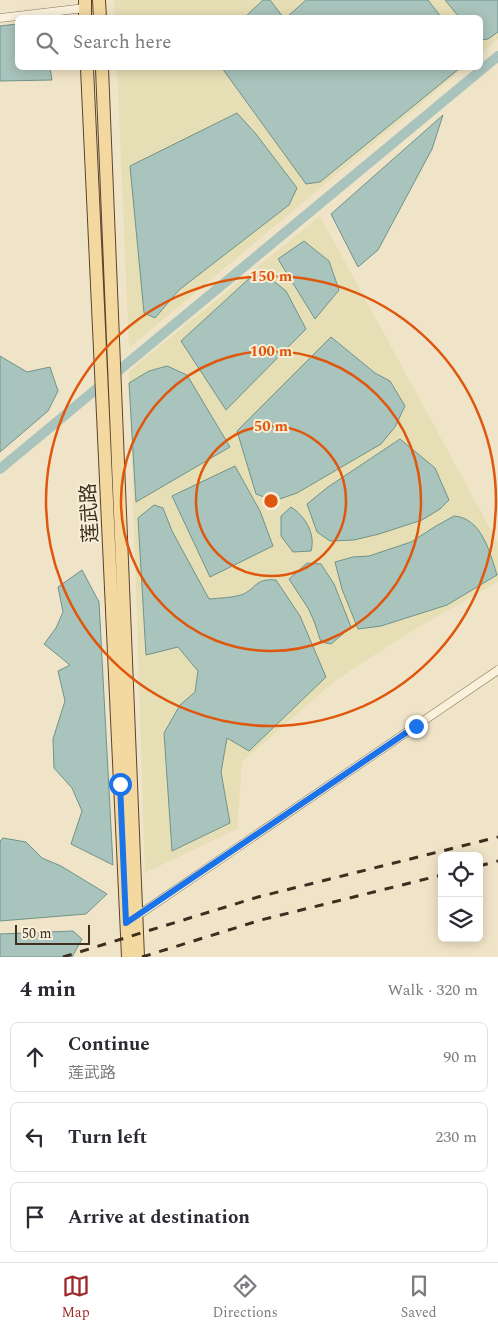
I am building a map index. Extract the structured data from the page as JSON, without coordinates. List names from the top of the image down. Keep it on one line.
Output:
{"streets":{"main road":["莲武路"]},"scale_bar":"50 m","page":{"search":"Search here","scale":"50 m","heading":["4 min","Walk · 320 m"],"list":[["Continue","莲武路","90 m"],["Turn left","230 m"],"Arrive at destination"],"nav":["Map","Directions","Saved"]},"rings":["150 m","100 m","50 m"]}
